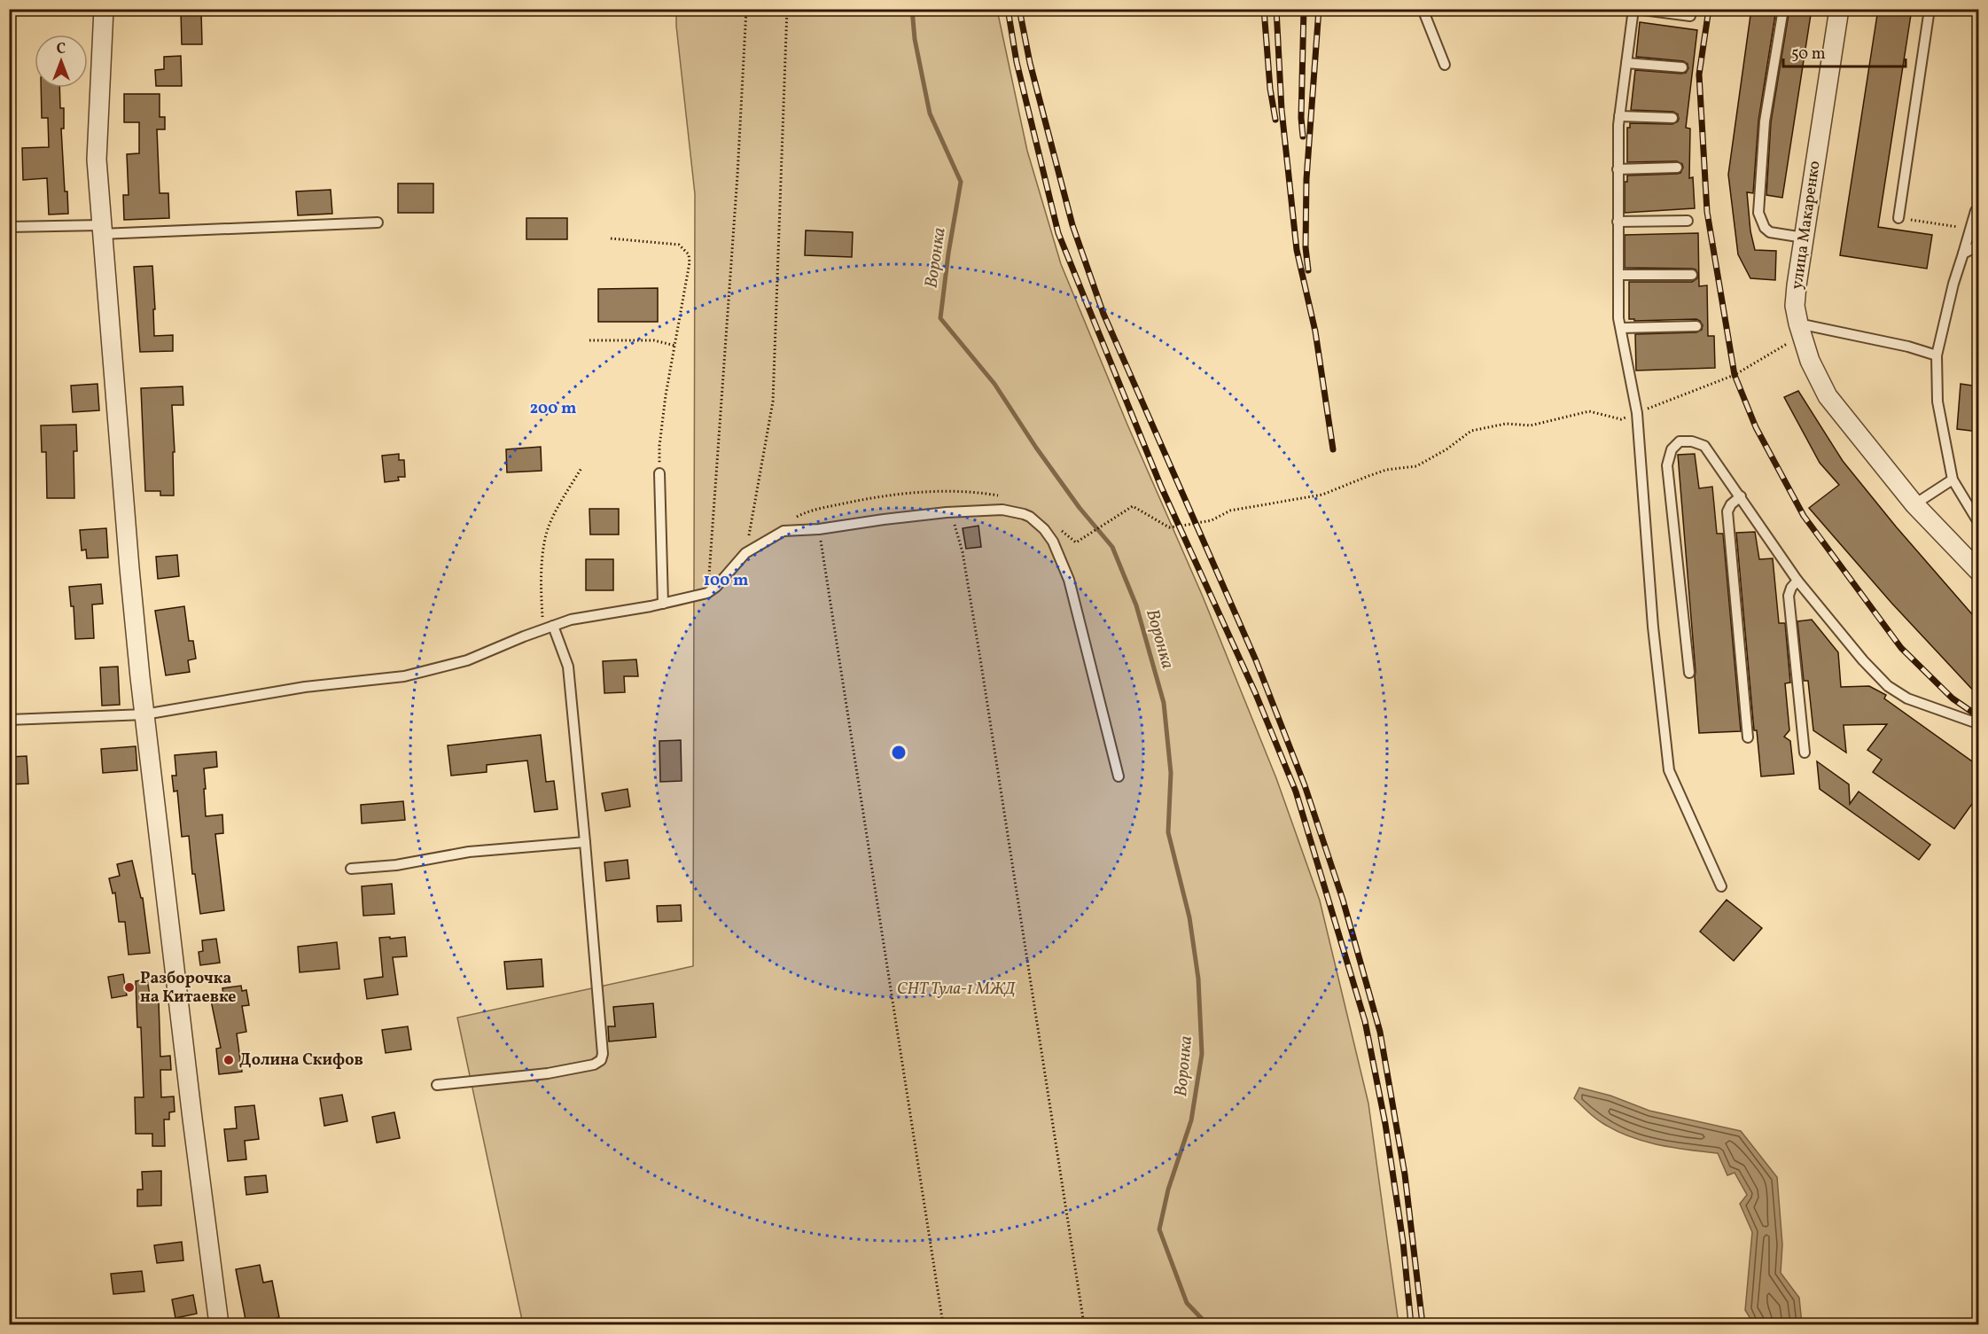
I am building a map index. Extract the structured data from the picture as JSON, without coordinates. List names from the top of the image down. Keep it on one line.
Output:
{"streets":{"street":["улица Макаренко"]},"water":["Воронка"],"parks":["СНТ Тула-1 МЖД"],"places":["Разборочка на Китаевке","Долина Скифов"],"scale_bar":"50 m","north":"top","rings":["200 m","100 m"]}
